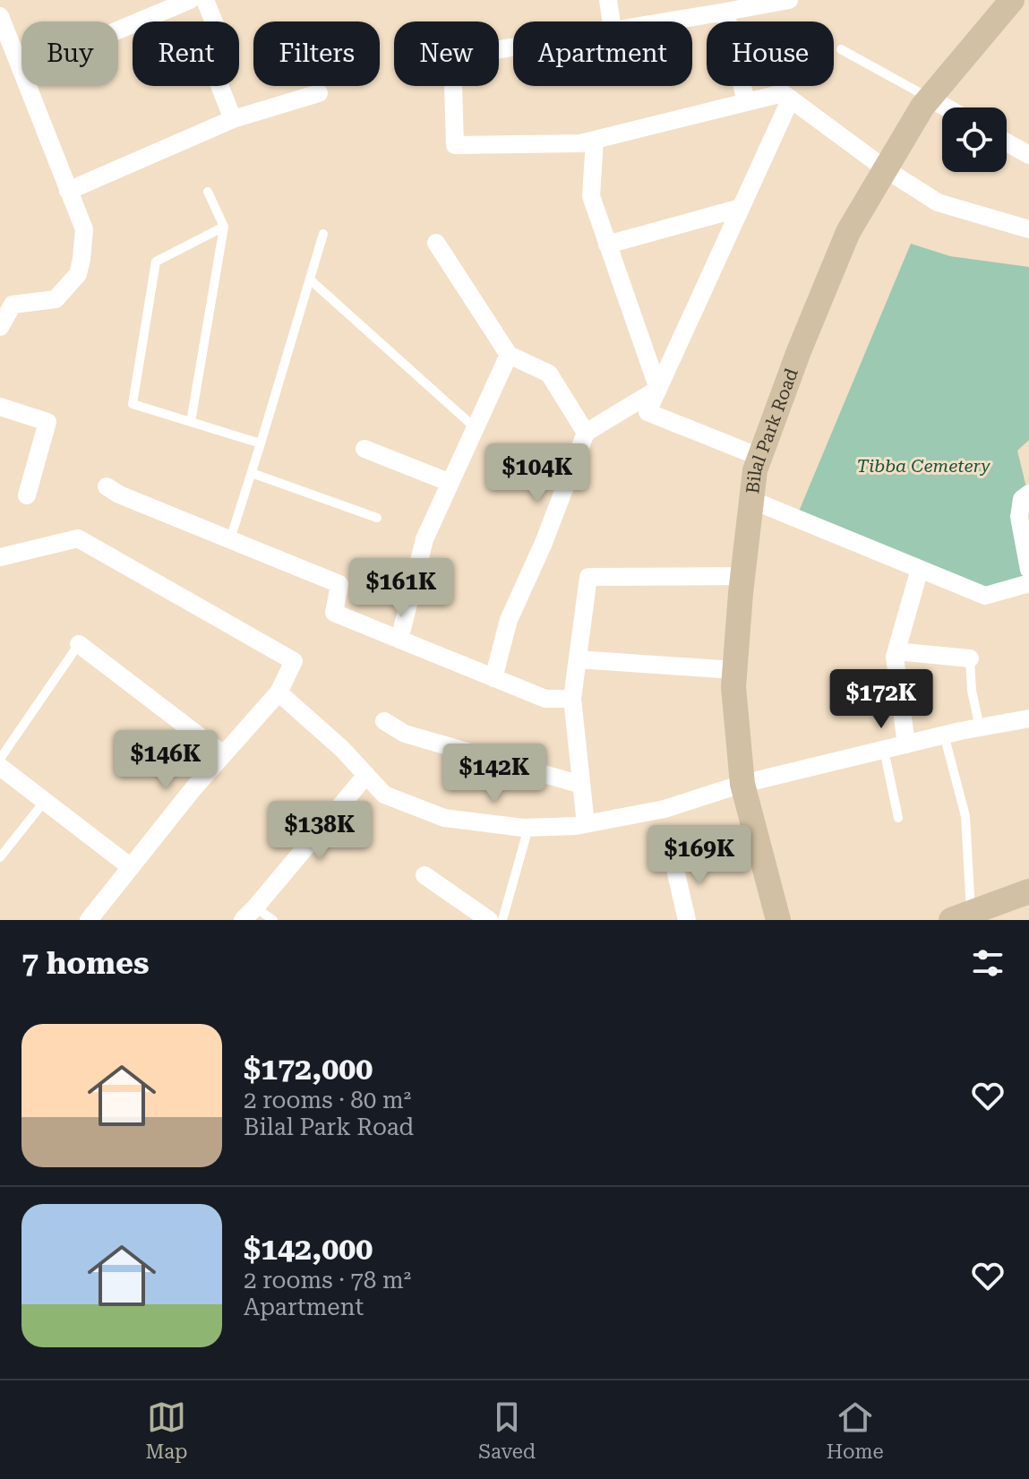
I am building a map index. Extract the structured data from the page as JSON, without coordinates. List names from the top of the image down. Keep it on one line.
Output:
{"streets":{"street":["Bilal Park Road"]},"parks":["Tibba Cemetery"],"page":{"chip":["Buy","Rent","Filters","New","Apartment","House"],"price":["$104K","$161K","$172K","$146K","$142K","$138K","$169K"],"heading":"7 homes","list":[{"name":"$172,000","note":"2 rooms · 80 m² · Bilal Park Road"},{"name":"$142,000","note":"2 rooms · 78 m² · Apartment"}],"tabs":["Map","Saved","Home"]}}
